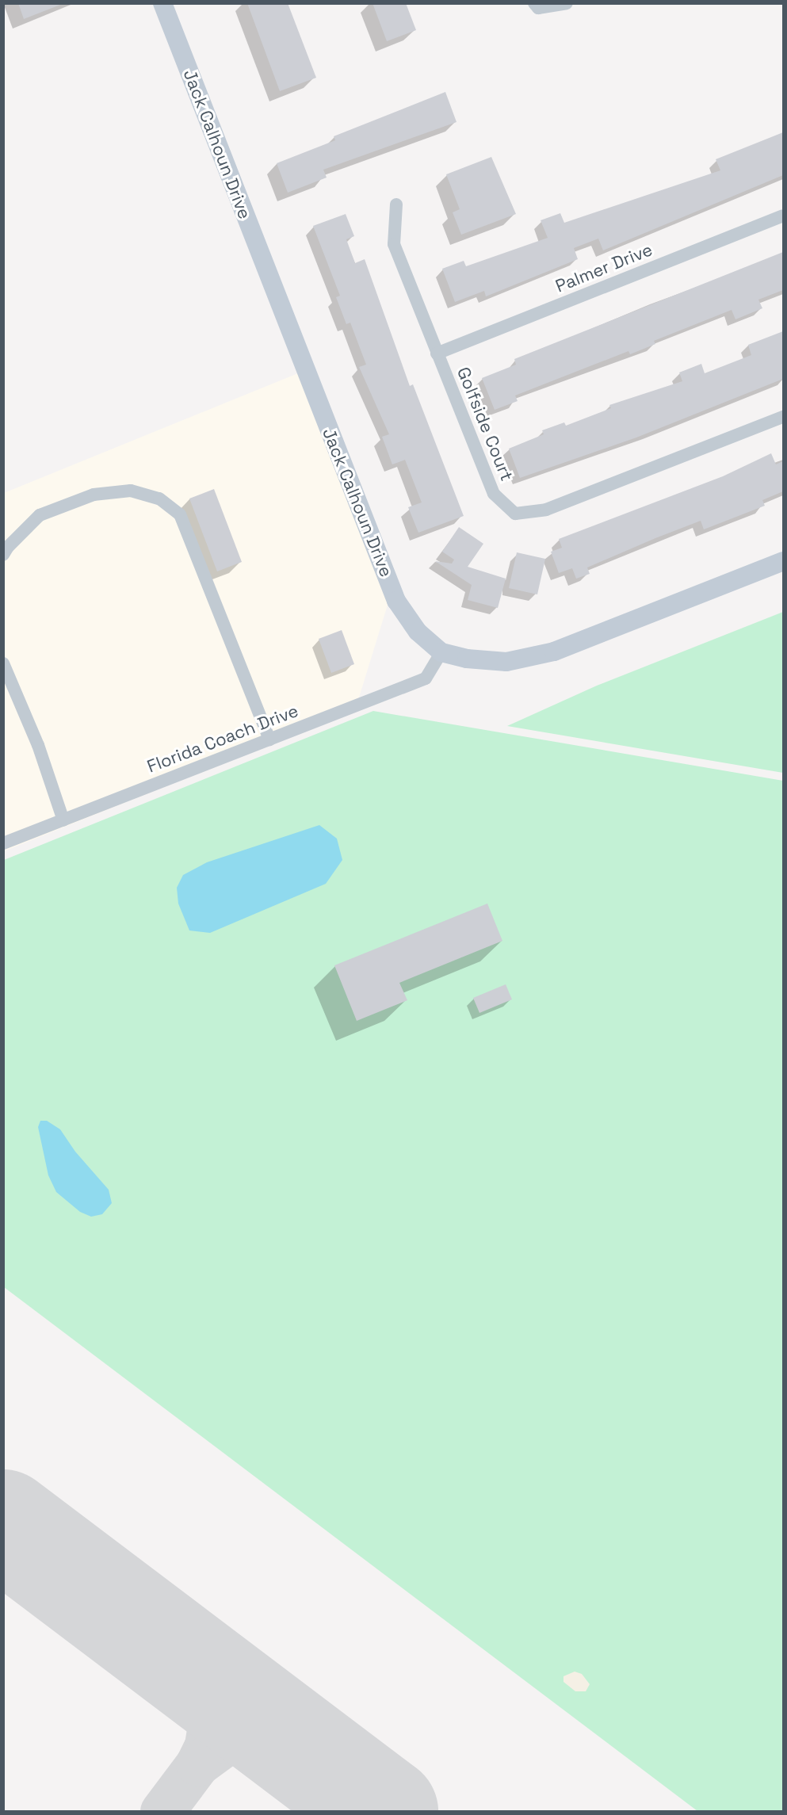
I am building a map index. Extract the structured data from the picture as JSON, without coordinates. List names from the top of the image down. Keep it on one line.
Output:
{"streets":{"street":["Jack Calhoun Drive","Palmer Drive","Golfside Court","Florida Coach Drive"]},"crossings":[["Jack Calhoun Drive","Florida Coach Drive"],["Palmer Drive","Golfside Court"]]}
